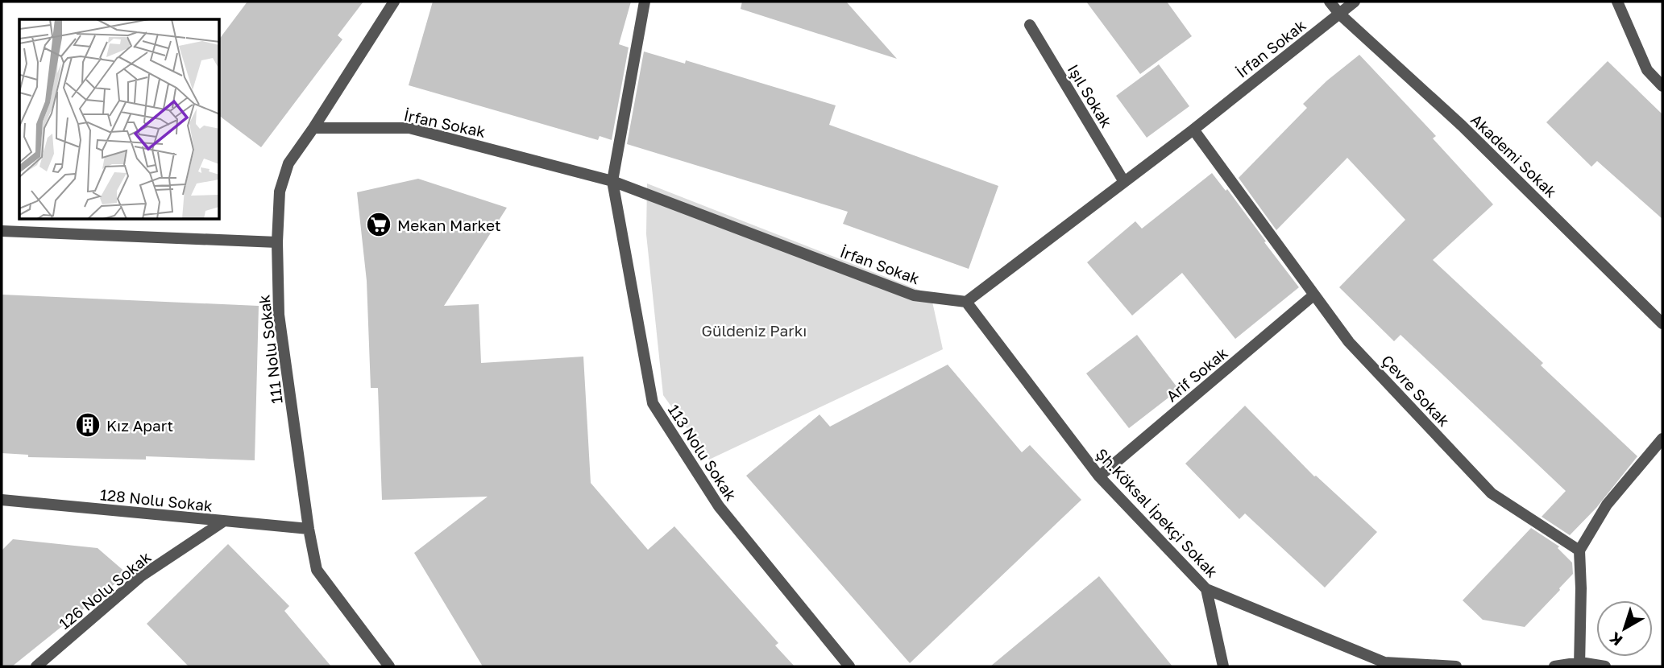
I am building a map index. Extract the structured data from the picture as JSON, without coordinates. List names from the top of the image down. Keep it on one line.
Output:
{"streets":{"street":["İrfan Sokak","Işıl Sokak","Akademi Sokak","111 Nolu Sokak","Arif Sokak","Çevre Sokak","113 Nolu Sokak","128 Nolu Sokak","Şh.Köksal İpekçi Sokak","126 Nolu Sokak"]},"crossings":[["İrfan Sokak","Işıl Sokak"],["İrfan Sokak","Akademi Sokak"],["İrfan Sokak","111 Nolu Sokak"],["İrfan Sokak","Çevre Sokak"],["İrfan Sokak","113 Nolu Sokak"],["İrfan Sokak","Şh.Köksal İpekçi Sokak"],["111 Nolu Sokak","128 Nolu Sokak"],["Arif Sokak","Çevre Sokak"],["Arif Sokak","Şh.Köksal İpekçi Sokak"],["128 Nolu Sokak","126 Nolu Sokak"]],"parks":["Güldeniz Parkı"],"places":{"supermarket":["Mekan Market"],"building":["Kız Apart"]},"north":"bottom left"}
